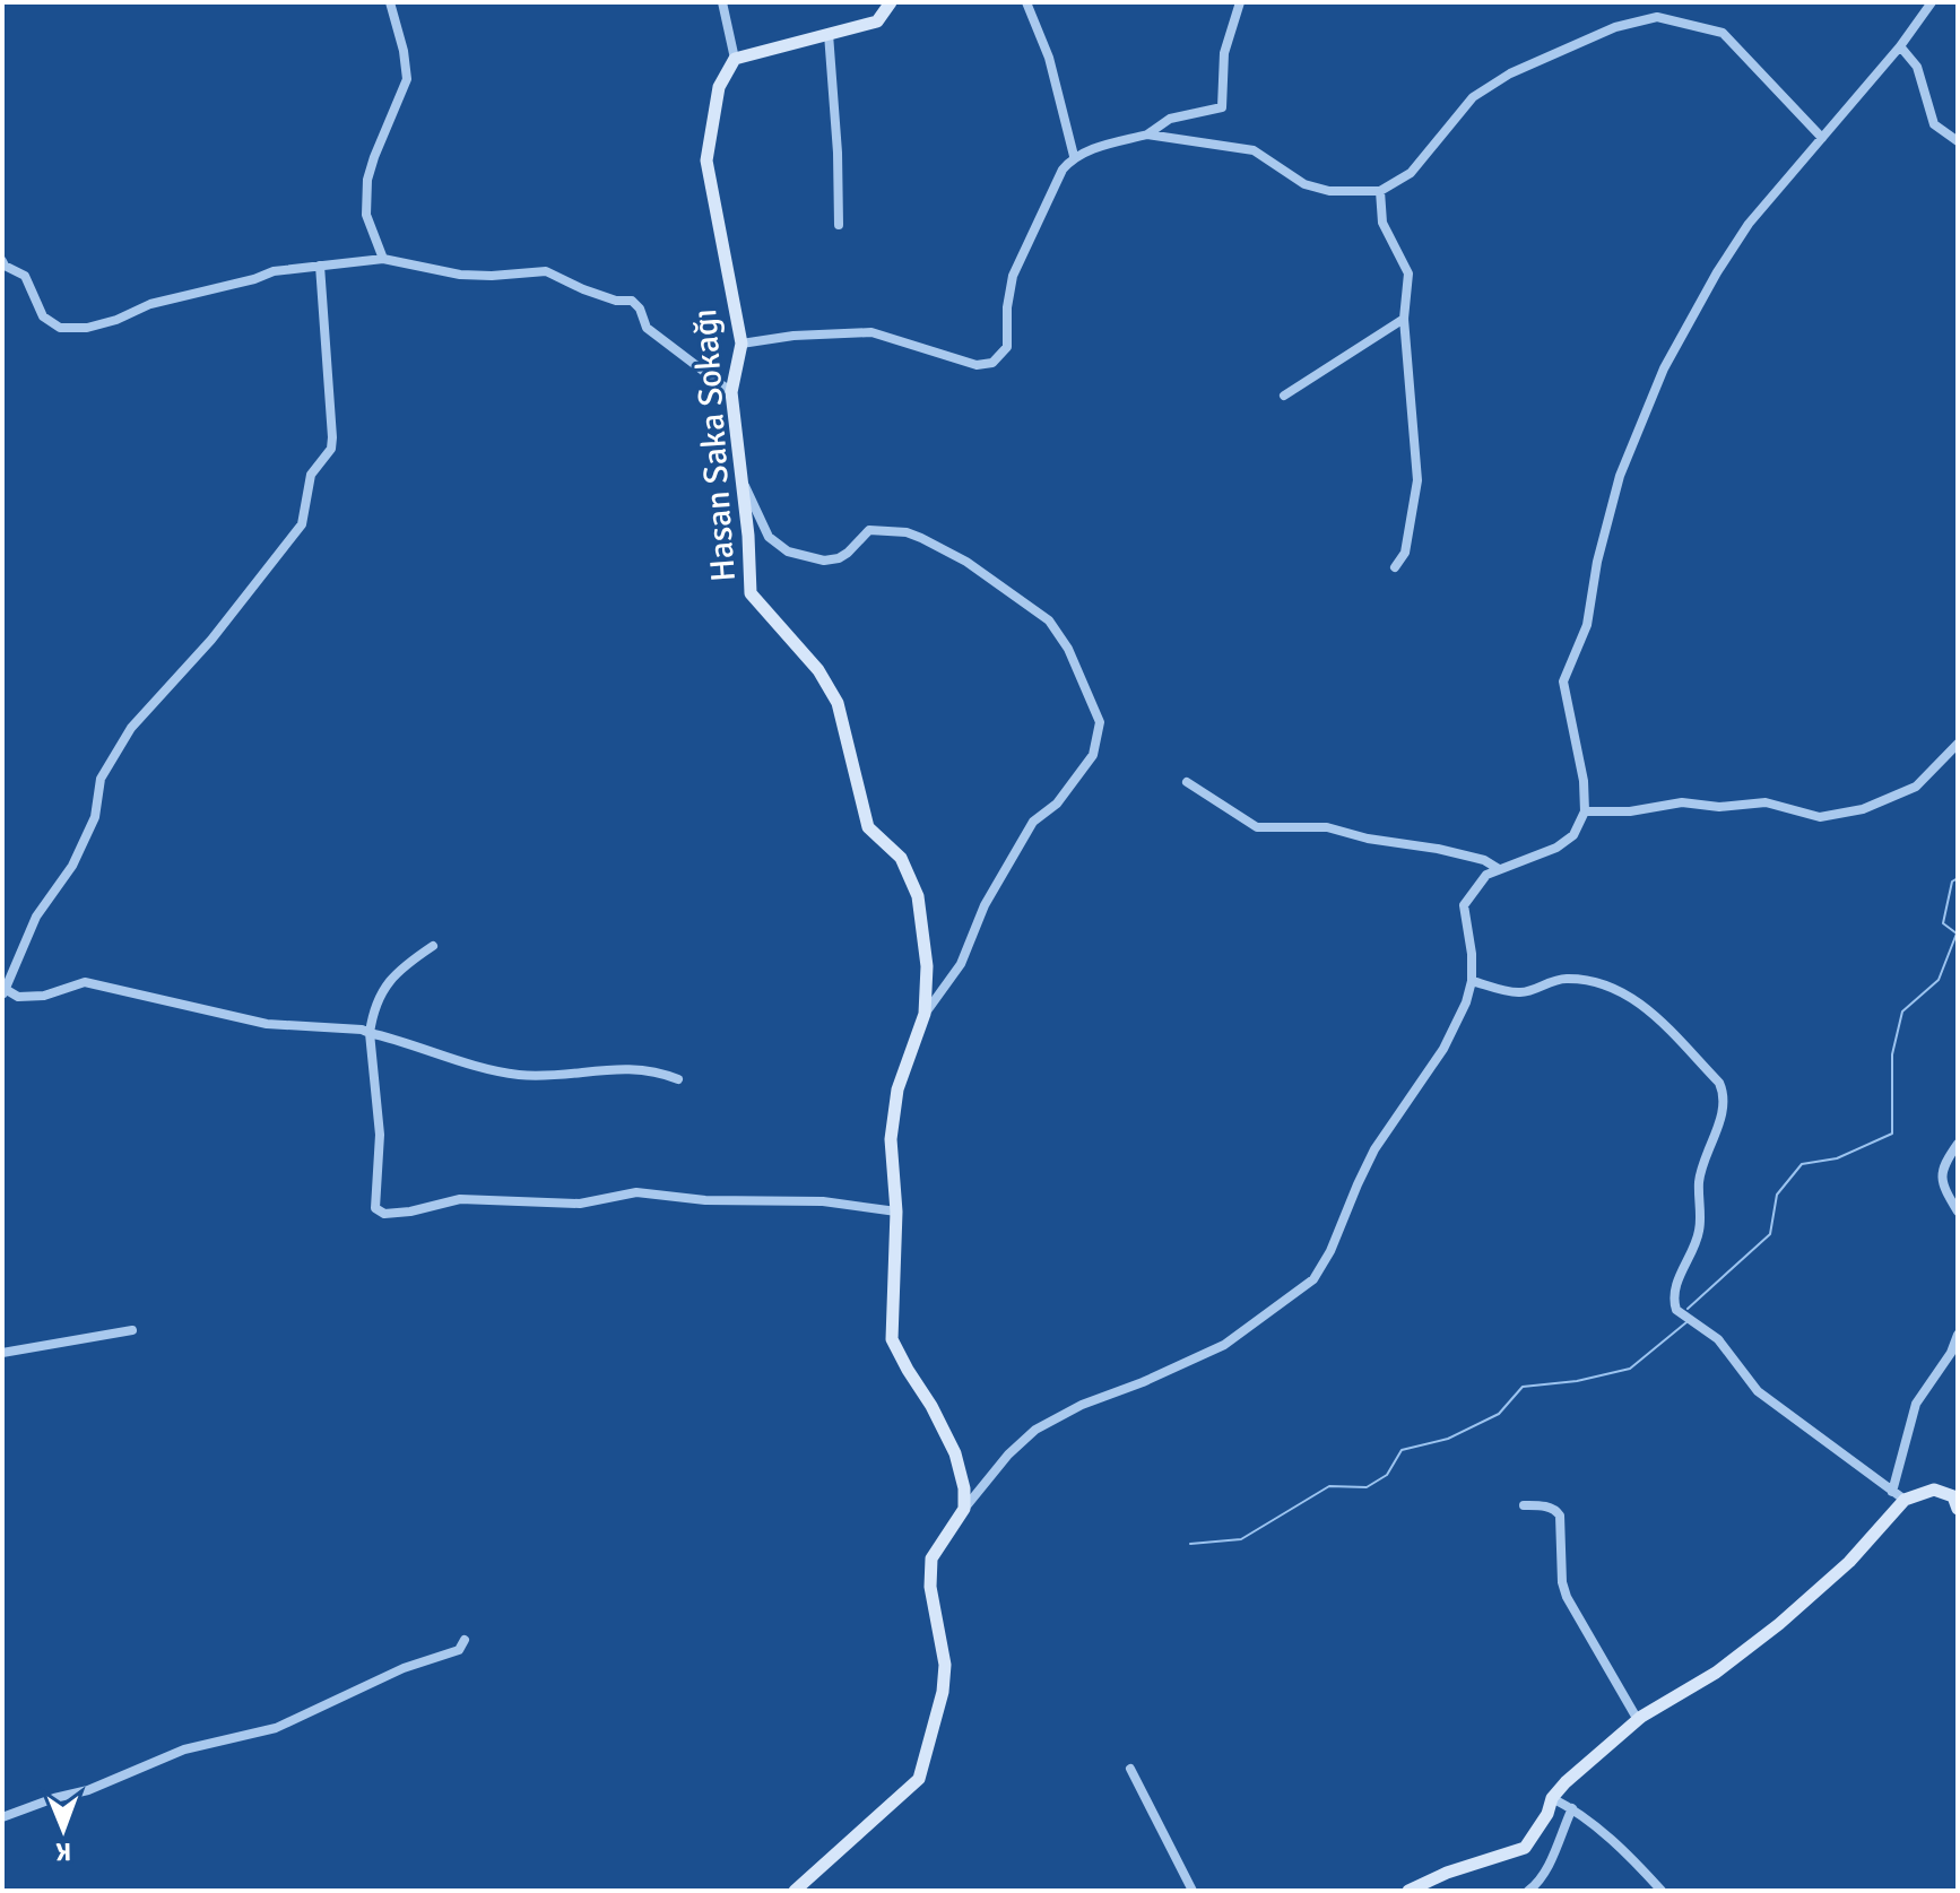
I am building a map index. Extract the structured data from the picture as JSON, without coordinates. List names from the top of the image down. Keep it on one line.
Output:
{"streets":{"street":["Hasan Saka Sokağı"]},"north":"bottom"}
